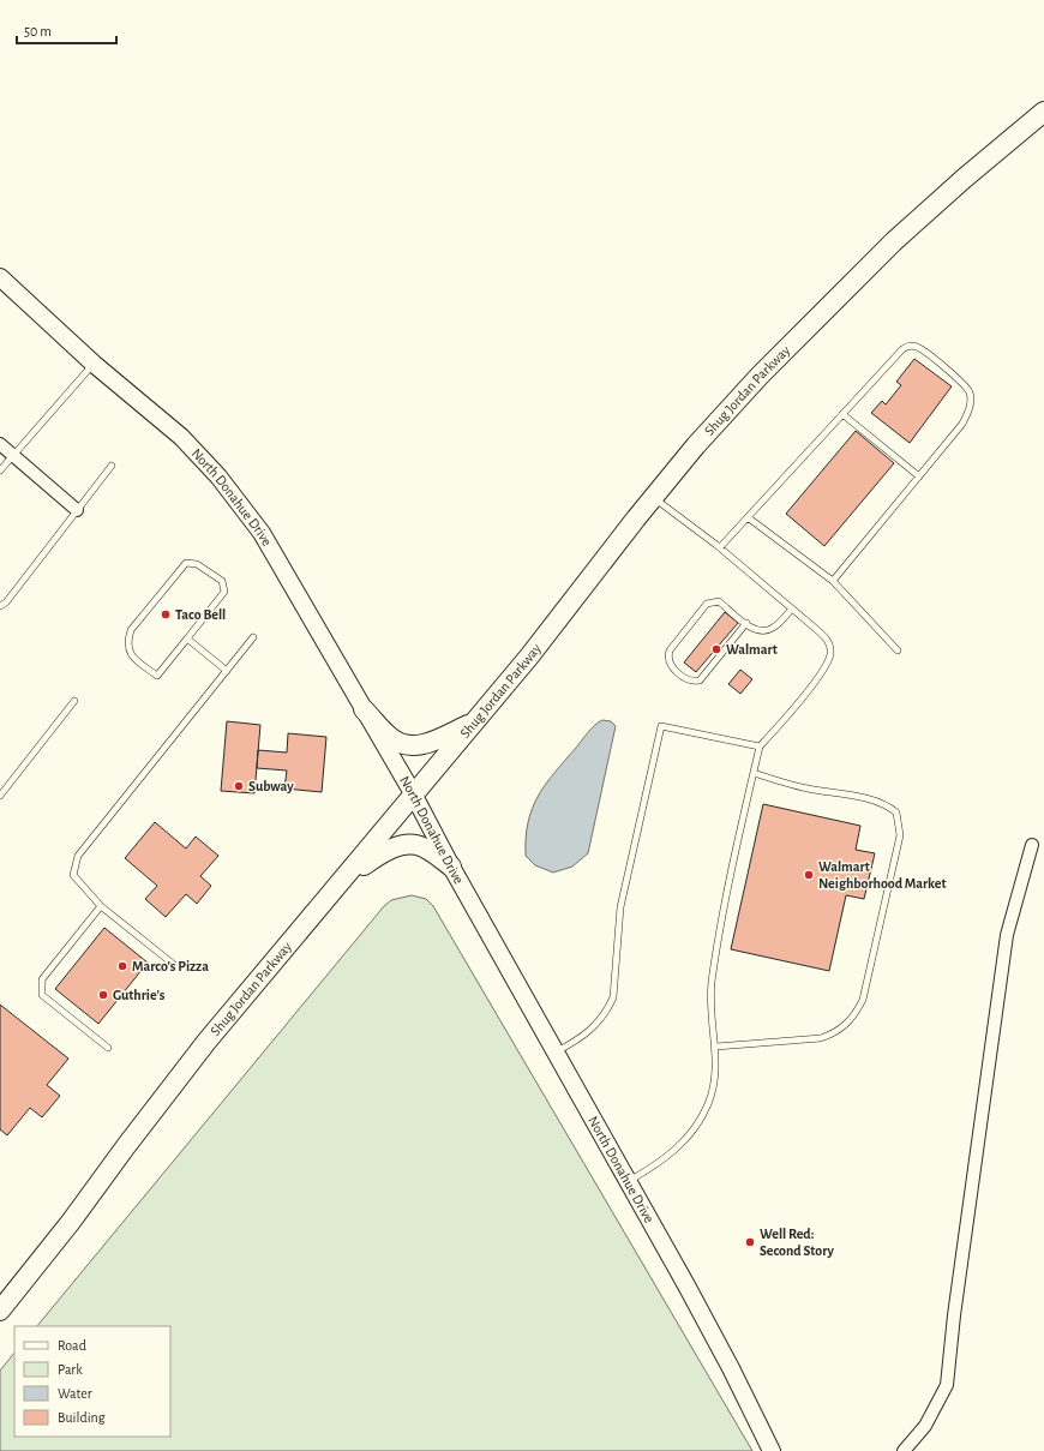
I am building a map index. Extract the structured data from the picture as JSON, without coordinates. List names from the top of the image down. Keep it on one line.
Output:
{"streets":{"main road":["Shug Jordan Parkway"],"street":["North Donahue Drive"]},"crossings":[["Shug Jordan Parkway","North Donahue Drive"]],"places":["Taco Bell","Walmart","Subway","Walmart Neighborhood Market","Marco's Pizza","Guthrie's","Well Red: Second Story"],"legend":["Road","Park","Water","Building"],"scale_bar":"50 m"}
